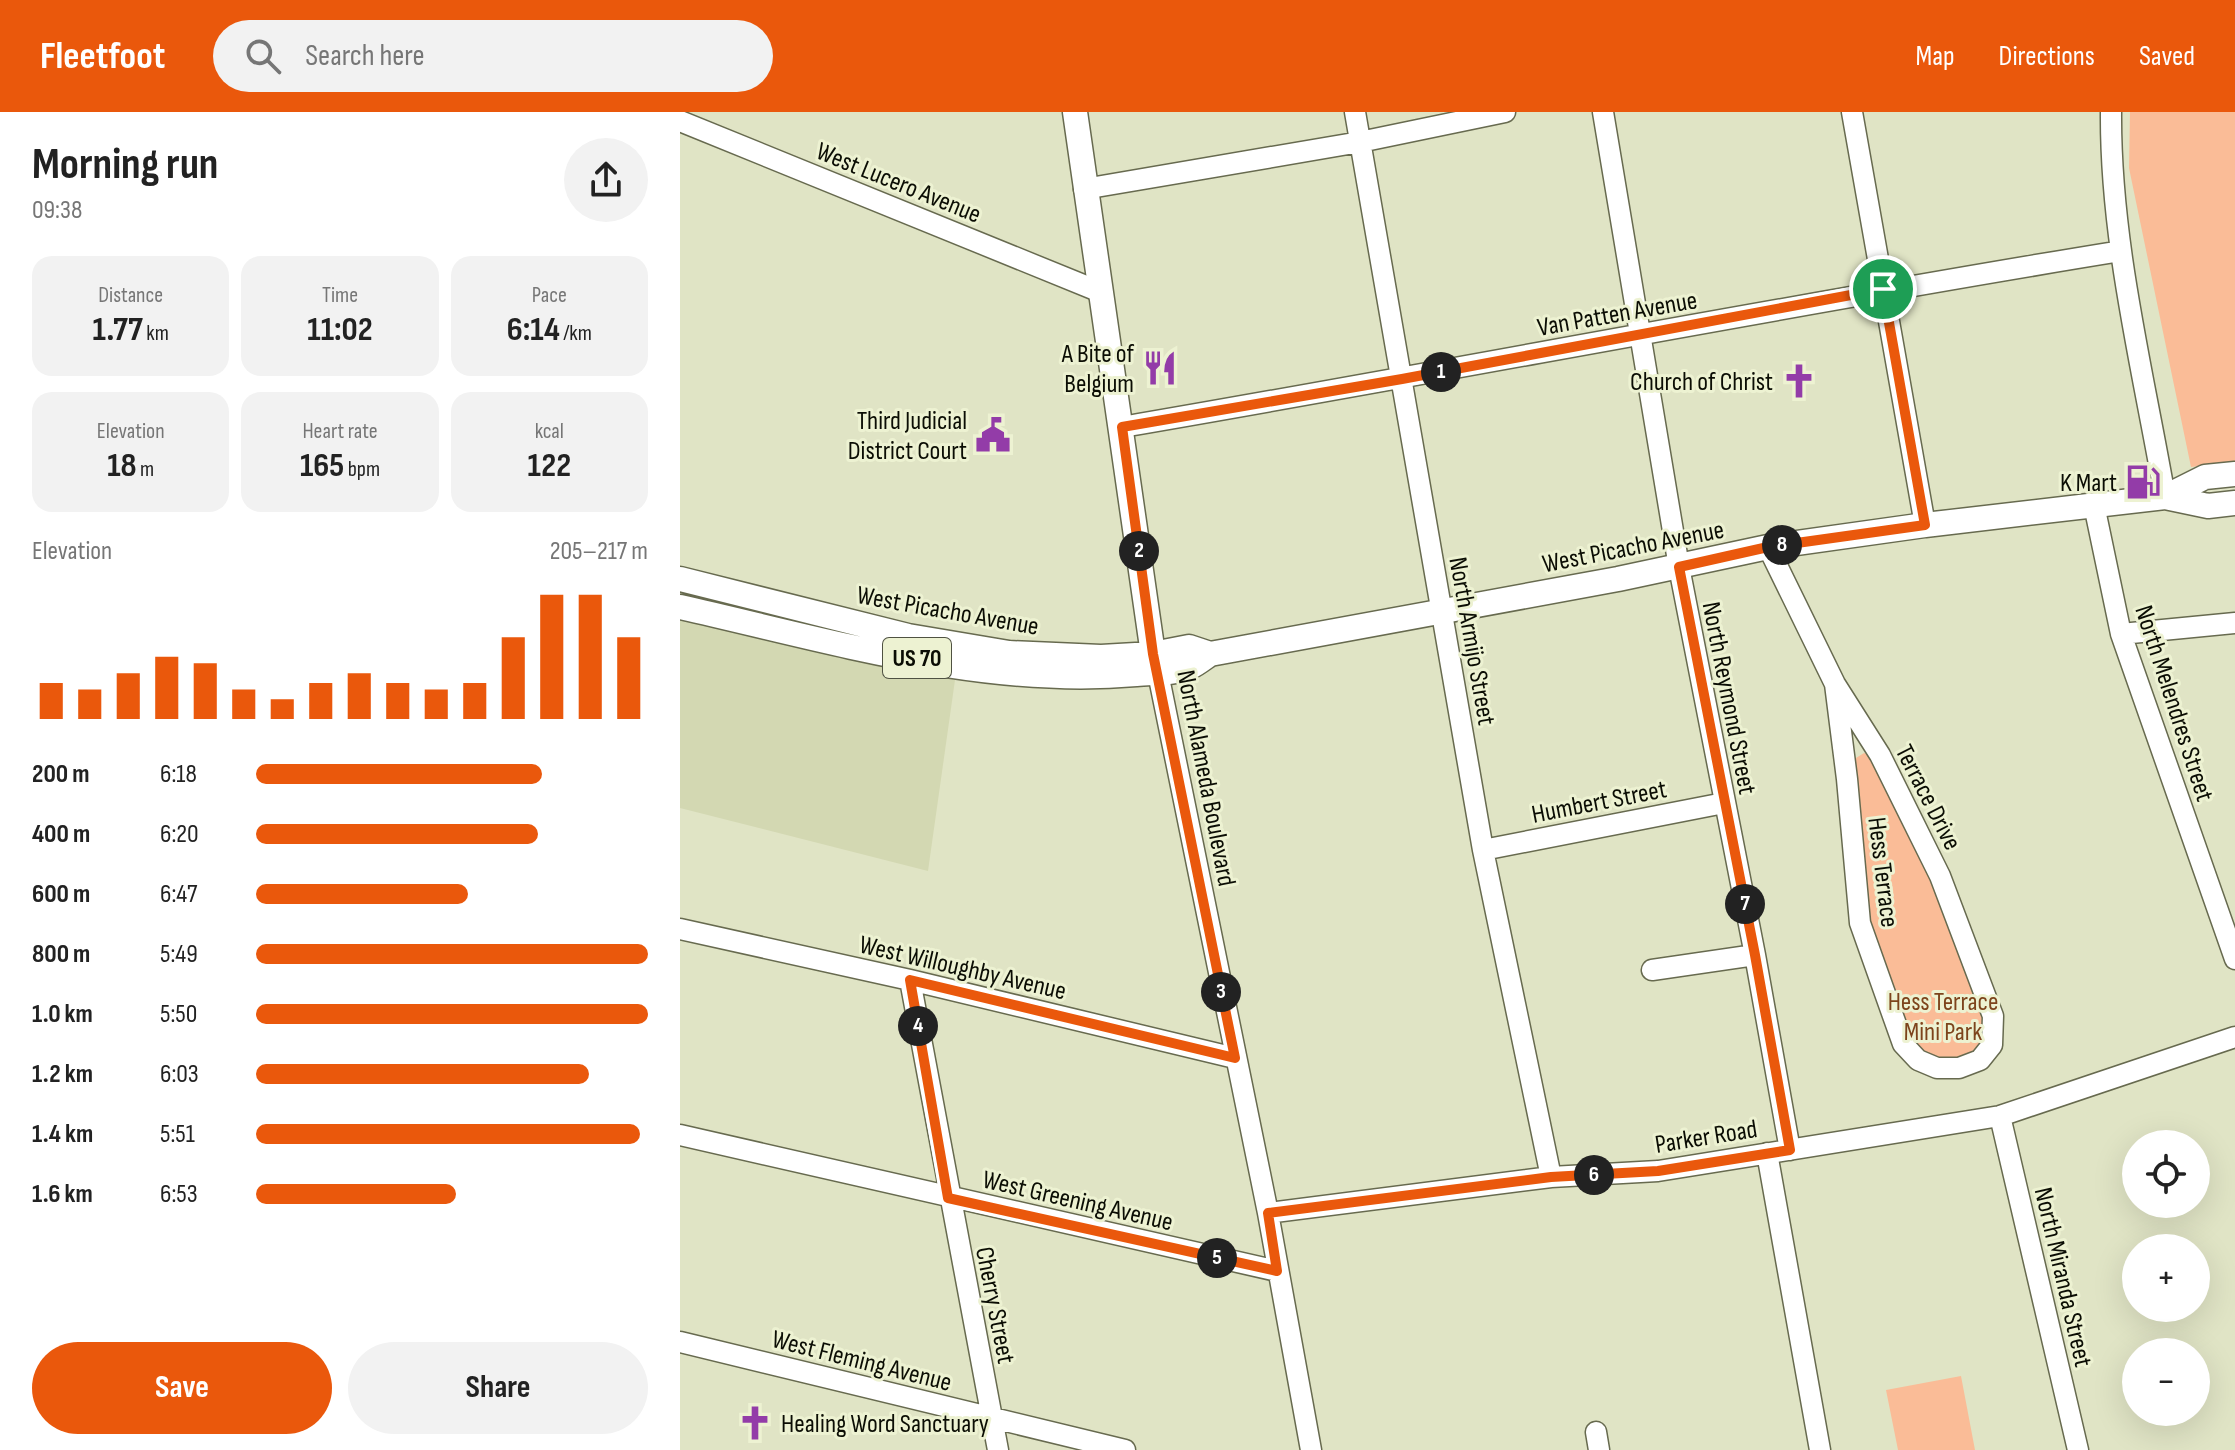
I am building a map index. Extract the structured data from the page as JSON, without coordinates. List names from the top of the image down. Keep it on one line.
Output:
{"streets":{"main road":["West Picacho Avenue","US 70","North Alameda Boulevard"],"street":["West Lucero Avenue","Van Patten Avenue","North Armijo Street","North Reymond Street","North Melendres Street","Terrace Drive","Humbert Street","Hess Terrace","West Willoughby Avenue","Parker Road","West Greening Avenue","North Miranda Street","Cherry Street","West Fleming Avenue"]},"crossings":[["West Lucero Avenue","North Alameda Boulevard"],["Van Patten Avenue","North Armijo Street"],["Van Patten Avenue","North Reymond Street"],["Van Patten Avenue","North Alameda Boulevard"],["West Picacho Avenue","North Armijo Street"],["West Picacho Avenue","North Reymond Street"],["West Picacho Avenue","North Melendres Street"],["West Picacho Avenue","North Alameda Boulevard"],["West Picacho Avenue","Terrace Drive"],["North Armijo Street","Humbert Street"],["North Armijo Street","Parker Road"],["North Reymond Street","Humbert Street"],["North Reymond Street","Parker Road"],["North Alameda Boulevard","West Willoughby Avenue"],["North Alameda Boulevard","Parker Road"],["North Alameda Boulevard","West Greening Avenue"],["Terrace Drive","Hess Terrace"],["West Willoughby Avenue","Cherry Street"],["Parker Road","North Miranda Street"],["West Greening Avenue","Cherry Street"],["Cherry Street","West Fleming Avenue"]],"parks":["Hess Terrace Mini Park"],"places":{"restaurant":["A Bite of Belgium"],"church":["Church of Christ","Healing Word Sanctuary"],"public building":["Third Judicial District Court"],"fuel station":["K Mart"]},"page":{"header":"Fleetfoot","search":"Search here","nav":["Map","Directions","Saved"],"heading":["Morning run","09:38"],"stats":[["Distance","1.77 km"],["Time","11:02"],["Pace","6:14 /km"],["Elevation","18 m"],["Heart rate","165 bpm"],["kcal","122"]],"pins":["1","8","2","7","3","4","6","5"],"chart":["Elevation","205–217 m"],"list":[{"name":"200 m","note":"6:18"},{"name":"400 m","note":"6:20"},{"name":"600 m","note":"6:47"},{"name":"800 m","note":"5:49"},{"name":"1.0 km","note":"5:50"},{"name":"1.2 km","note":"6:03"},{"name":"1.4 km","note":"5:51"},{"name":"1.6 km","note":"6:53"}],"map_buttons":["+","−"],"buttons":["Save","Share"]}}
